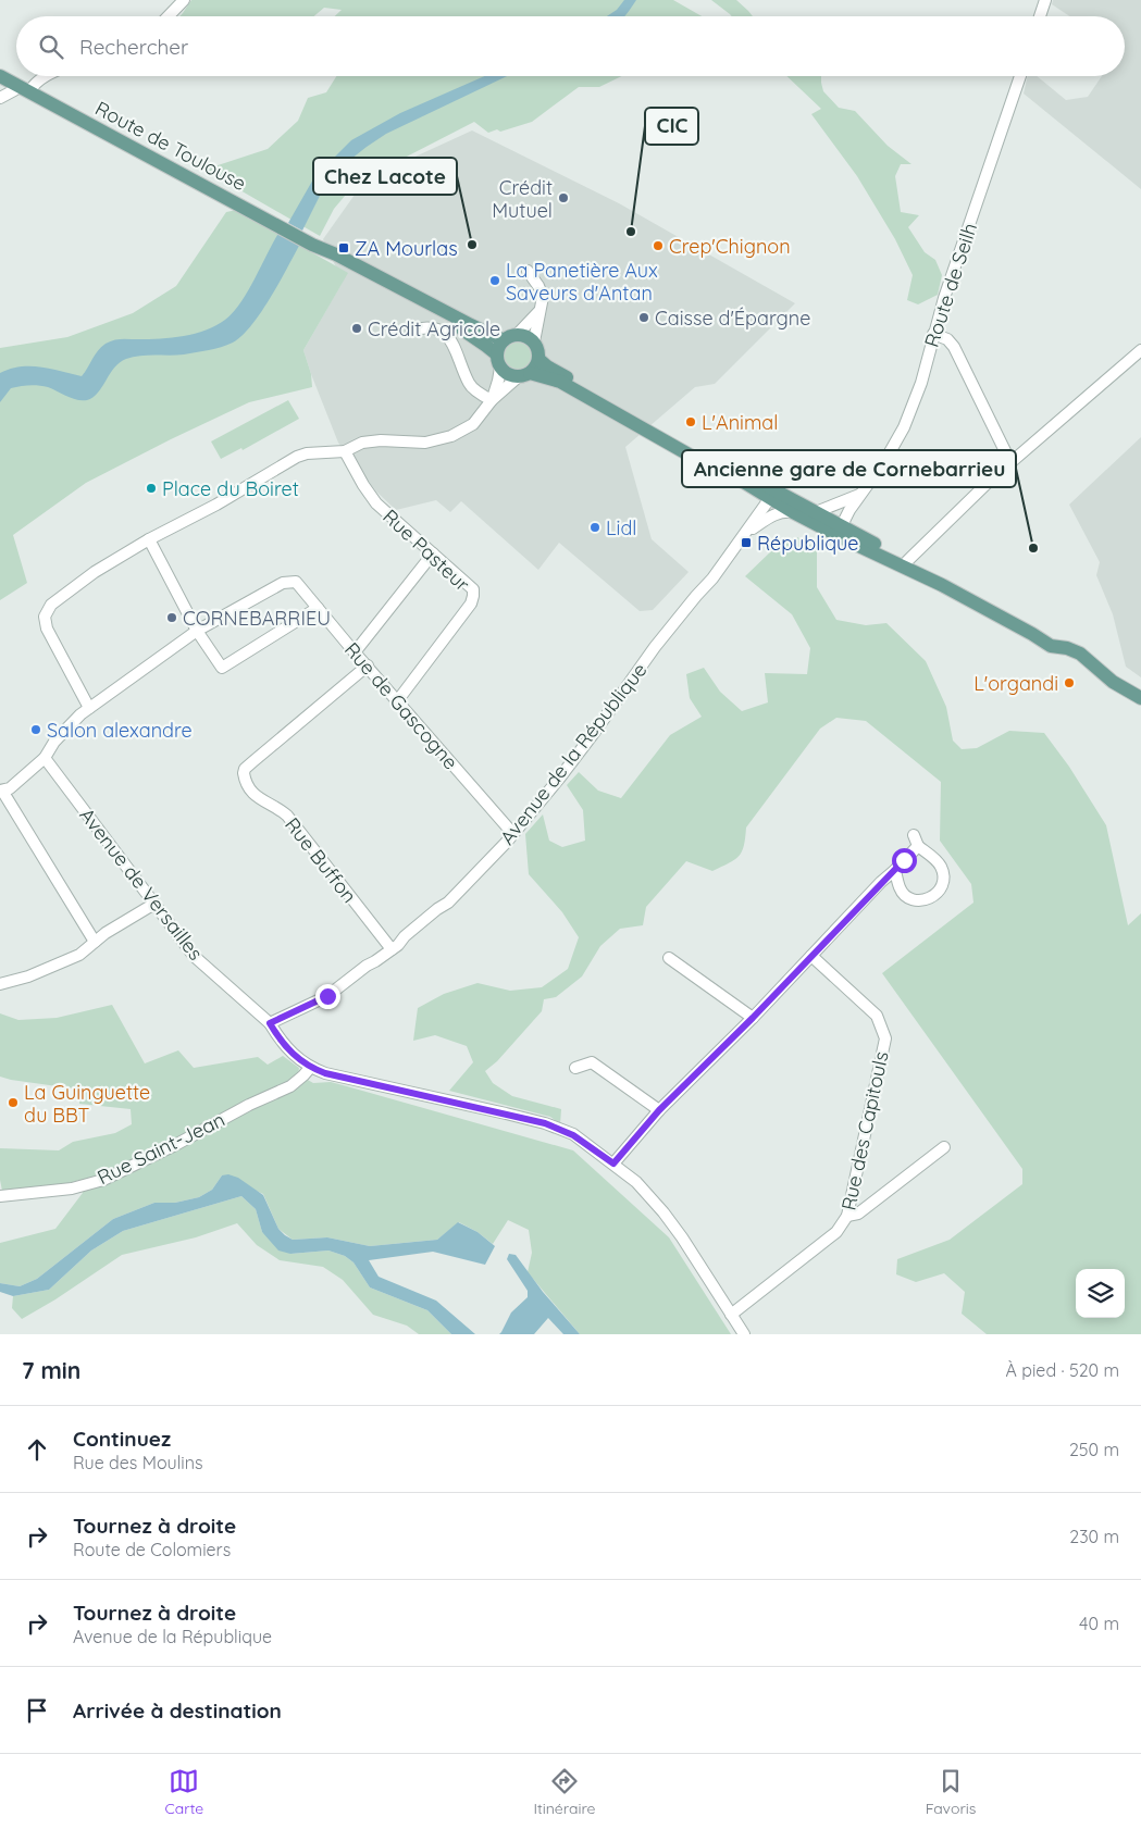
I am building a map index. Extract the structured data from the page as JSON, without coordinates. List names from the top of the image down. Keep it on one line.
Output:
{"streets":{"main road":["Route de Toulouse"],"street":["Route de Seilh","Rue Pasteur","Rue de Gascogne","Avenue de la République","Rue Buffon","Avenue de Versailles","Rue des Capitouls","Rue Saint-Jean"]},"crossings":[["Rue Pasteur","Rue de Gascogne"],["Rue de Gascogne","Avenue de la République"],["Rue de Gascogne","Rue Buffon"],["Avenue de la République","Rue Buffon"],["Avenue de la République","Avenue de Versailles"],["Avenue de Versailles","Rue Saint-Jean"]],"places":{"other":["Crédit Mutuel","CIC","Chez Lacote","Crep'Chignon","La Panetière Aux Saveurs d'Antan","Caisse d'Épargne","Crédit Agricole","L'Animal","Place du Boiret","Lidl","Ancienne gare de Cornebarrieu","CORNEBARRIEU","L'organdi","Salon alexandre","La Guinguette du BBT"],"transit":["ZA Mourlas","République"]},"page":{"search":"Rechercher","heading":["7 min","À pied · 520 m"],"list":[["Continuez","Rue des Moulins","250 m"],["Tournez à droite","Route de Colomiers","230 m"],["Tournez à droite","Avenue de la République","40 m"],"Arrivée à destination"],"nav":["Carte","Itinéraire","Favoris"]}}
